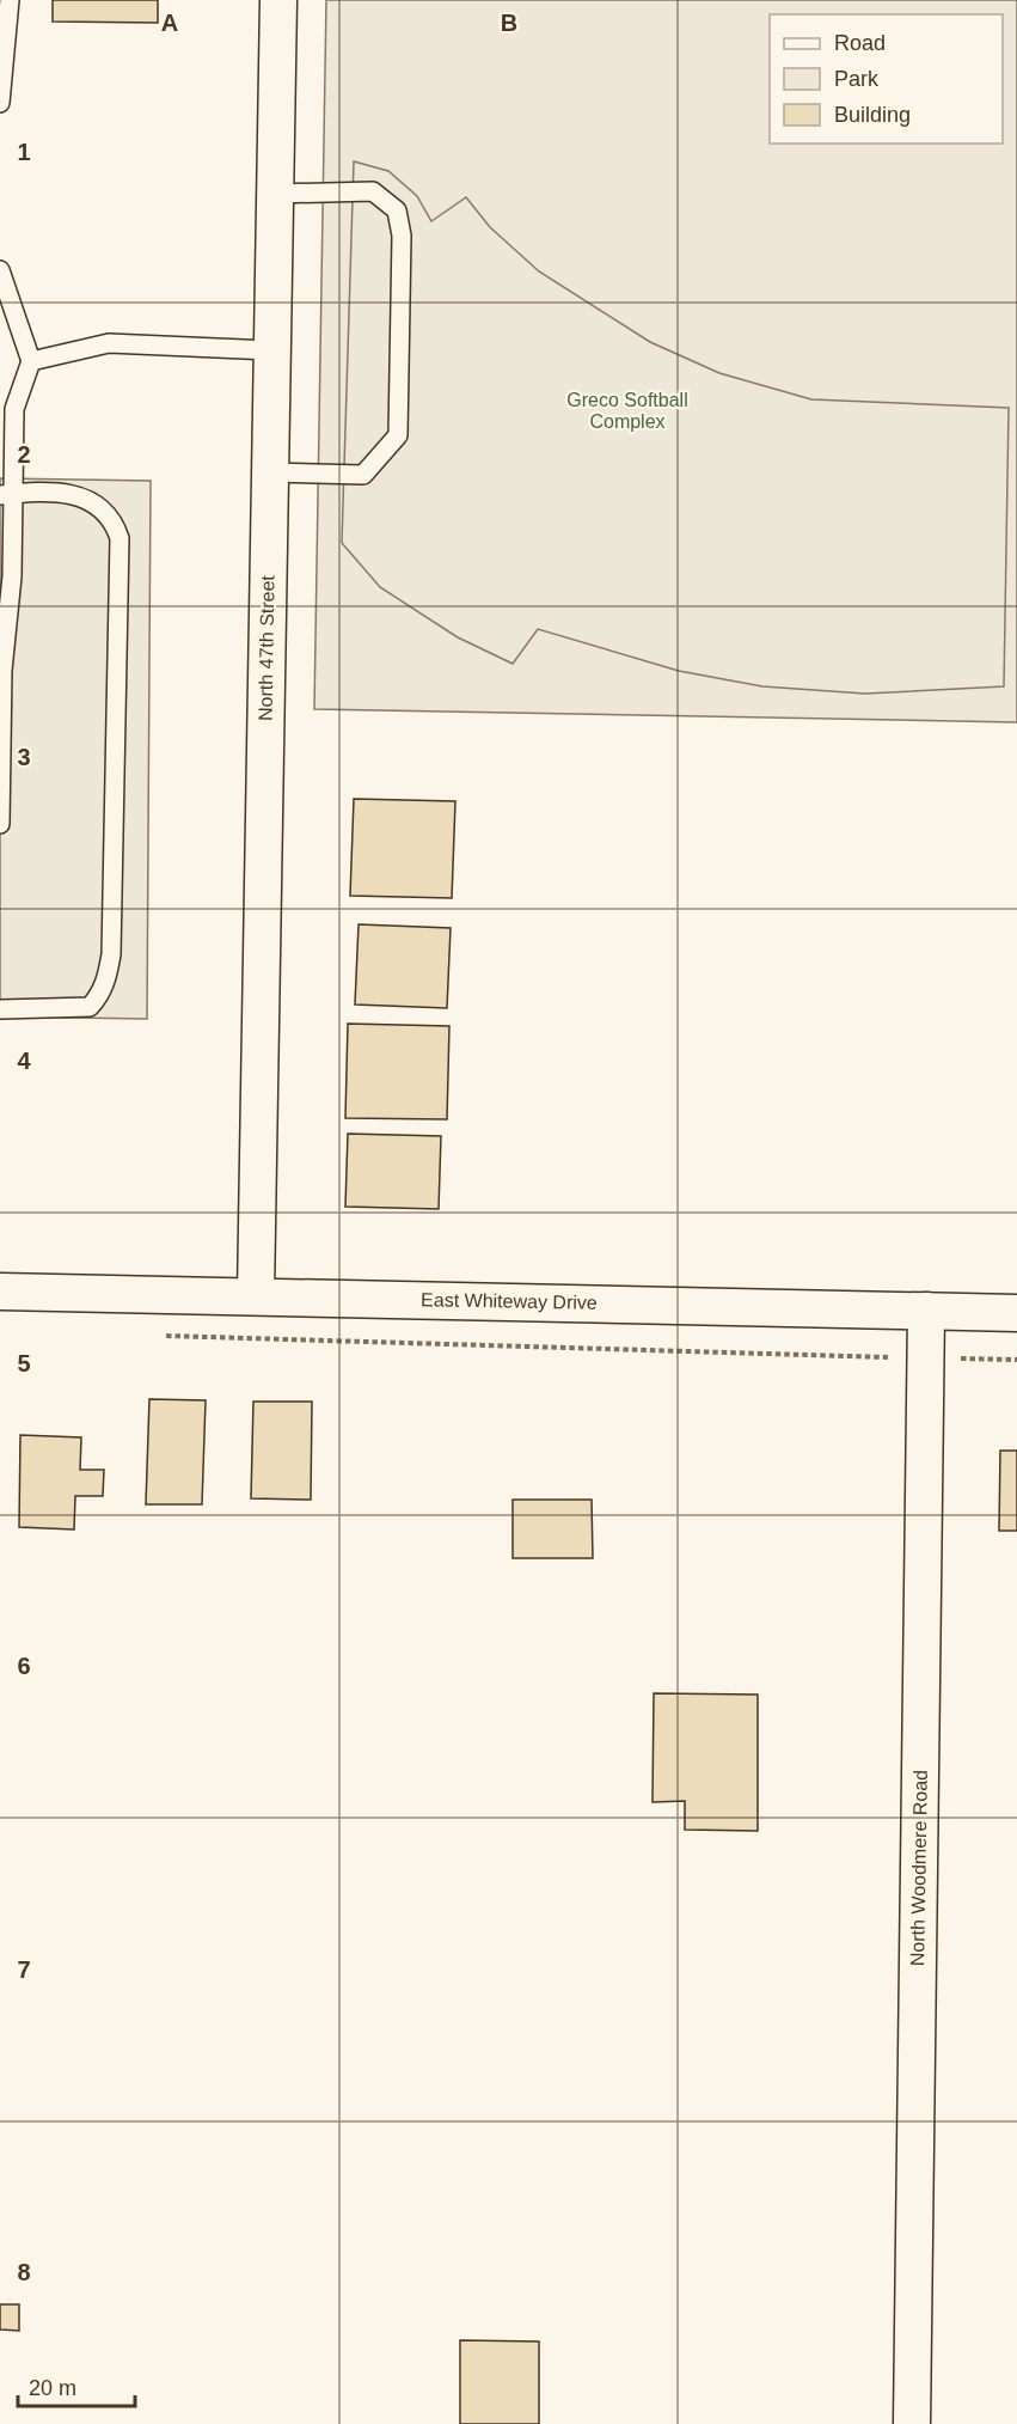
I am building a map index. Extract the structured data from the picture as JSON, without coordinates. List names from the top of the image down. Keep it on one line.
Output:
{"streets":{"street":["North 47th Street","East Whiteway Drive","North Woodmere Road"]},"crossings":[["North 47th Street","East Whiteway Drive"],["East Whiteway Drive","North Woodmere Road"]],"parks":["Greco Softball Complex"],"legend":["Road","Park","Building"],"scale_bar":"20 m","grid":{"columns":["A","B"],"rows":["1","2","3","4","5","6","7","8"]}}
